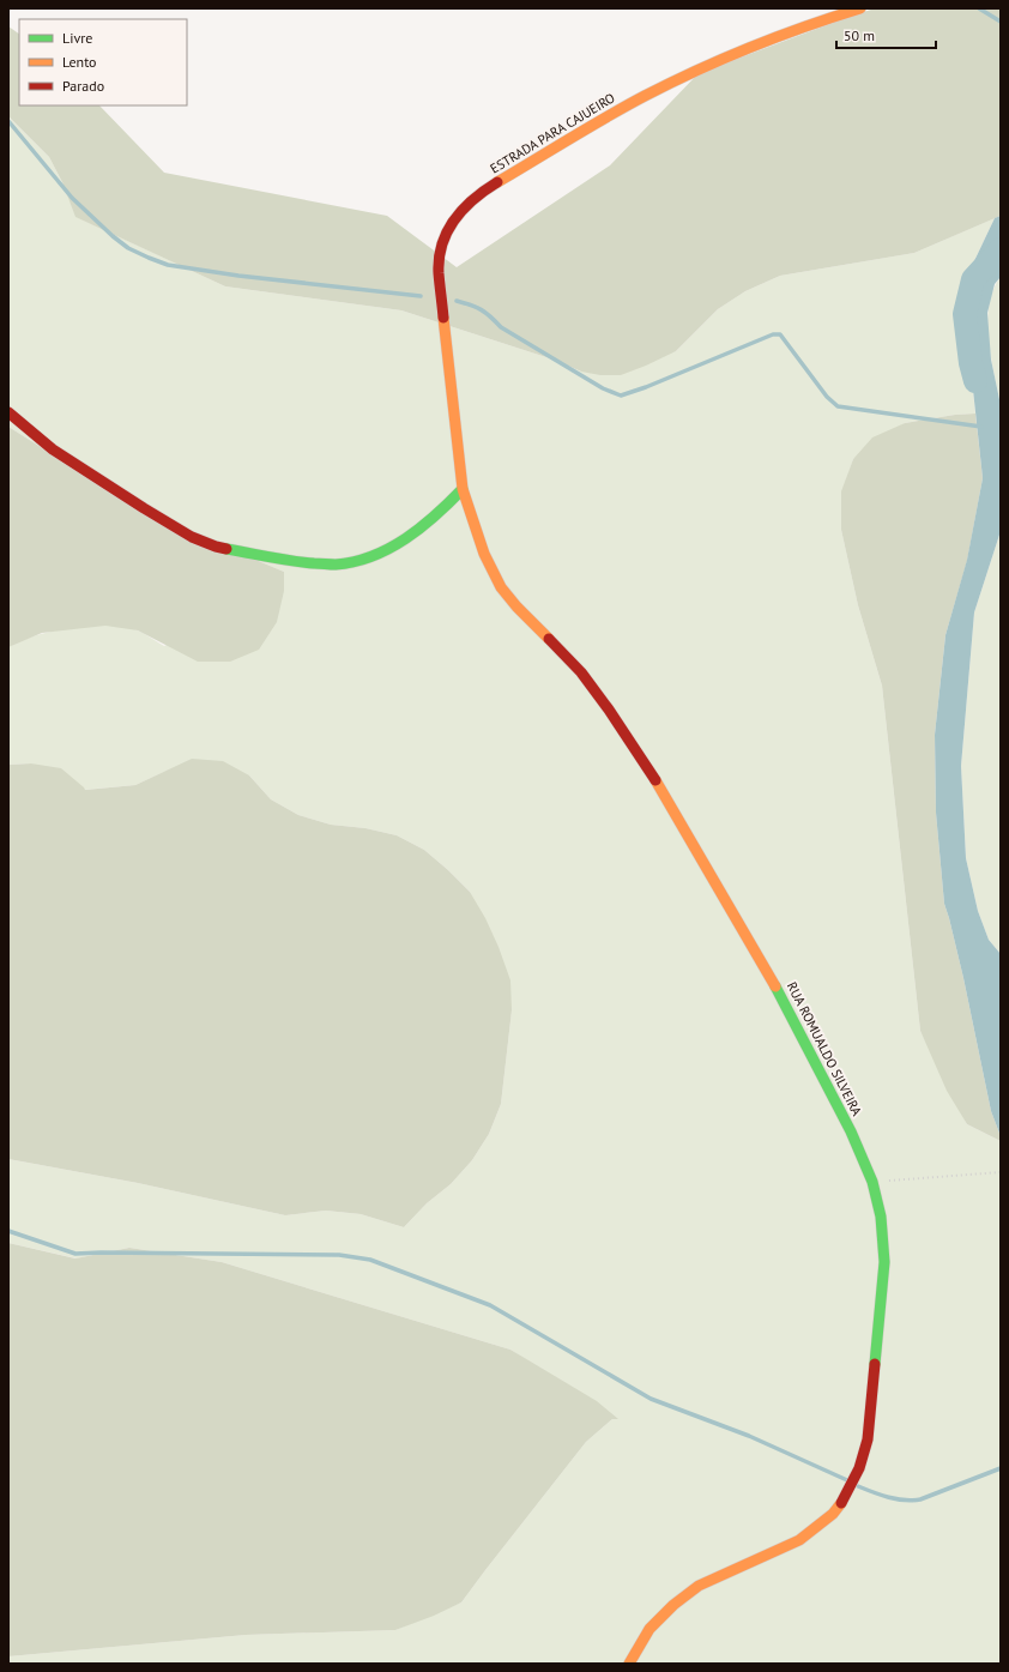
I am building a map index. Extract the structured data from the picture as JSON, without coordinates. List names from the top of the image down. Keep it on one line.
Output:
{"streets":{"street":["ESTRADA PARA CAJUEIRO","RUA ROMUALDO SILVEIRA"]},"crossings":[["ESTRADA PARA CAJUEIRO","RUA ROMUALDO SILVEIRA"]],"legend":["Livre","Lento","Parado"],"scale_bar":"50 m"}
